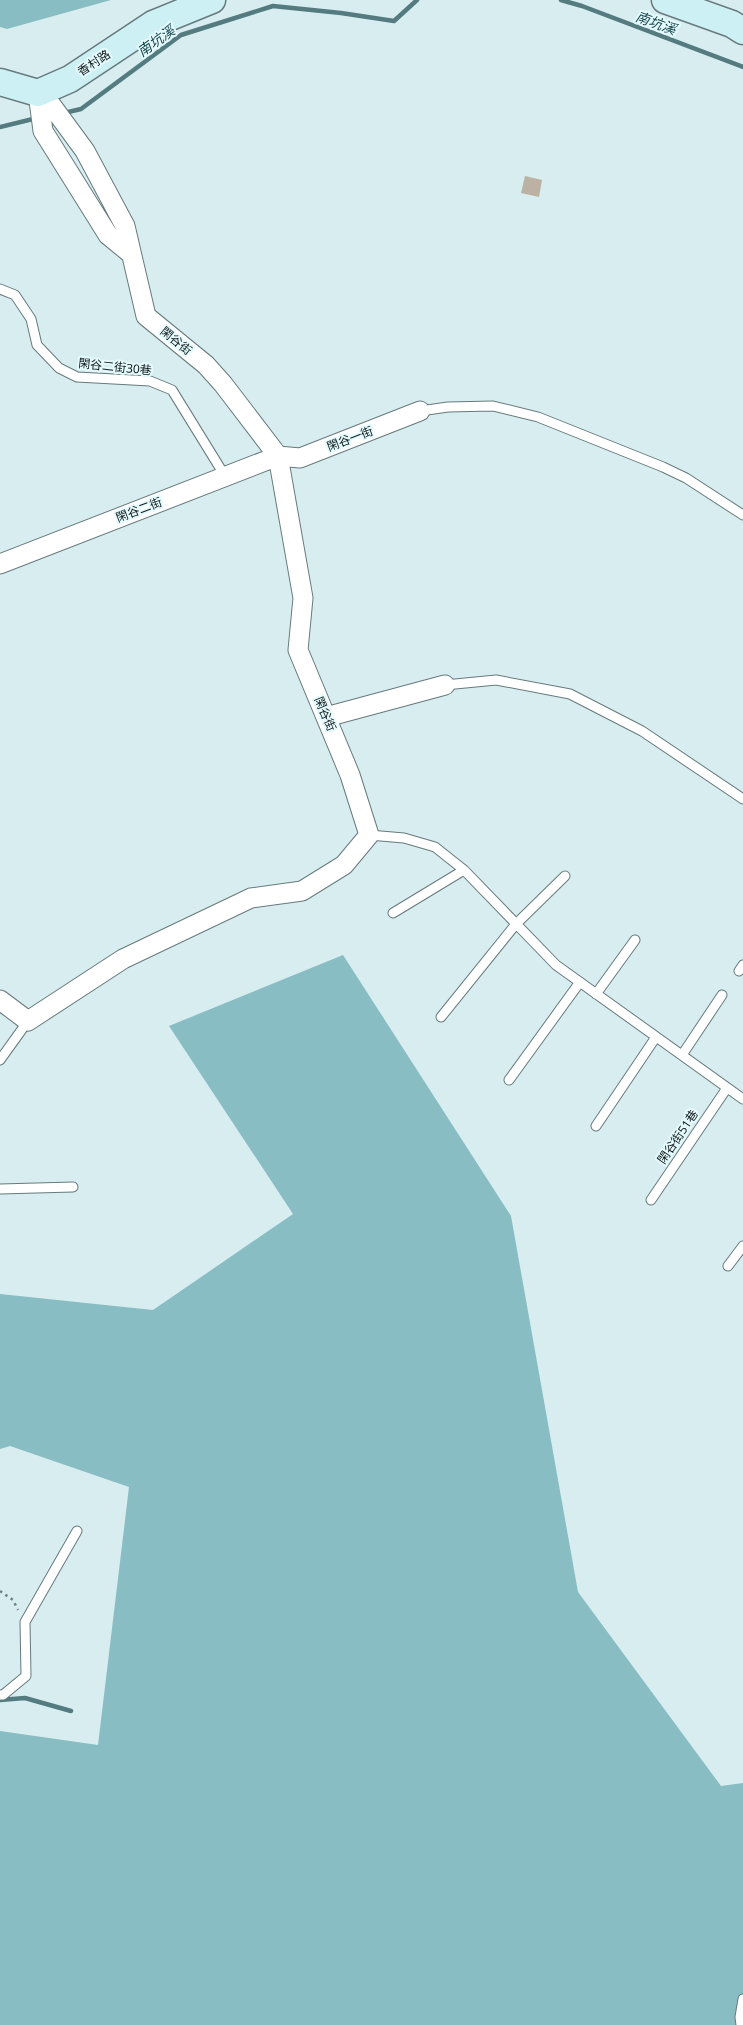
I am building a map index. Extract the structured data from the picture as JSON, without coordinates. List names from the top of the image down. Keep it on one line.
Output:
{"streets":{"street":["香村路","閑谷街","閑谷一街","閑谷二街"],"lane":["閑谷二街30巷","閑谷街51巷"]},"crossings":[["香村路","閑谷街"],["閑谷街","閑谷一街"],["閑谷街","閑谷二街"],["閑谷二街30巷","閑谷二街"],["閑谷一街","閑谷二街"]],"water":["南坑溪"]}
